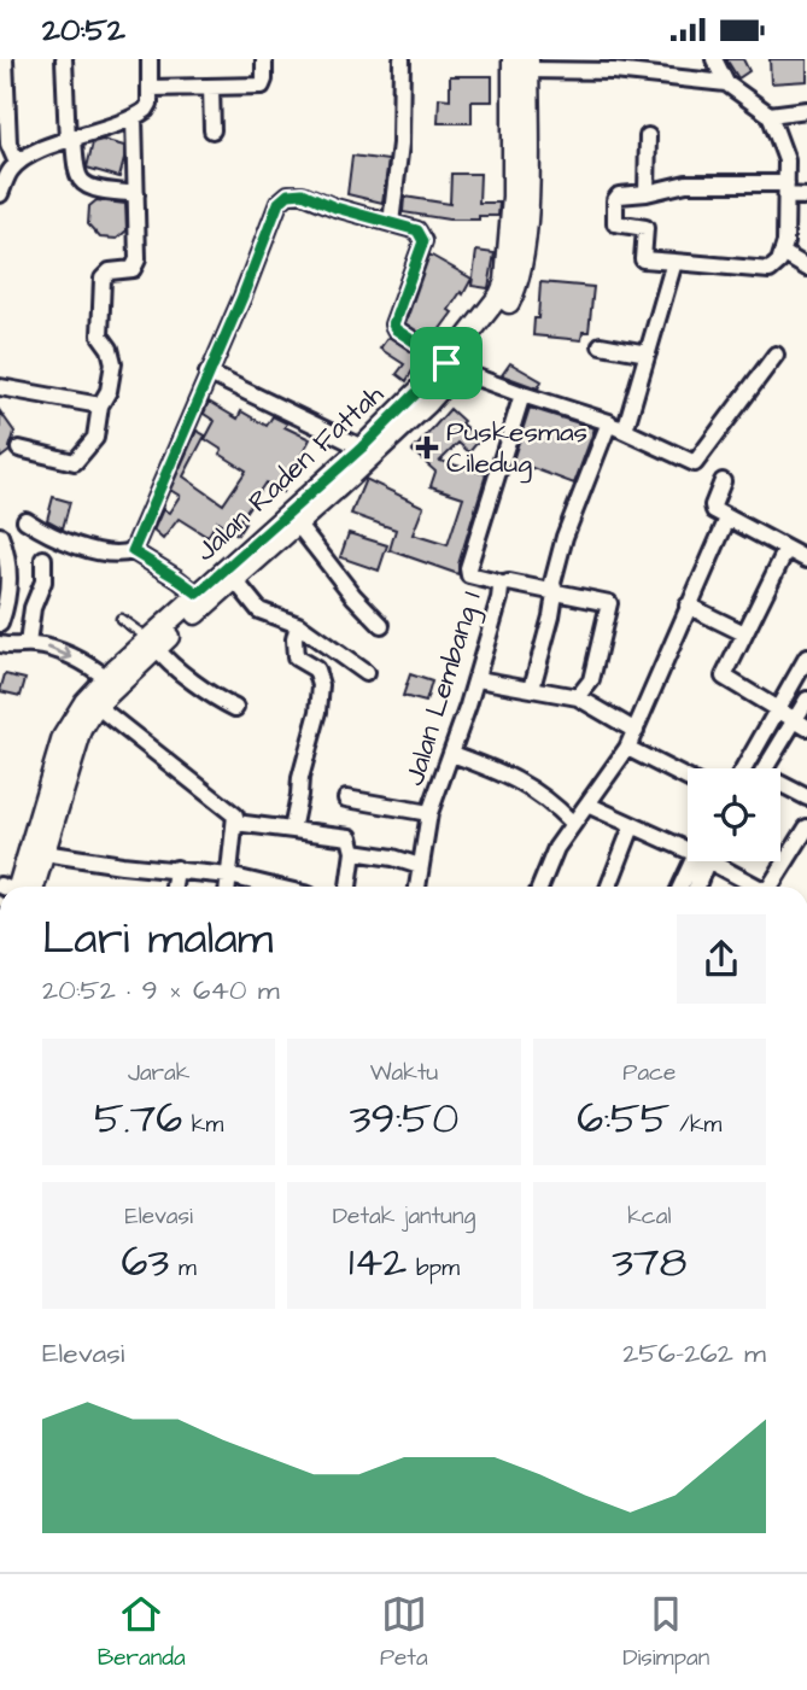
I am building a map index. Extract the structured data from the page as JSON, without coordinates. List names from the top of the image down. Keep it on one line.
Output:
{"streets":{"main road":["Jalan Raden Fattah"],"street":["Jalan Lembang 1"]},"places":{"health":["Puskesmas Ciledug"]},"page":{"status":"20:52","heading":["Lari malam","20:52 · 9 × 640 m"],"stats":[["Jarak","5.76 km"],["Waktu","39:50"],["Pace","6:55 /km"],["Elevasi","63 m"],["Detak jantung","142 bpm"],["kcal","378"]],"chart":["Elevasi","256–262 m"],"tabs":["Beranda","Peta","Disimpan"]}}
